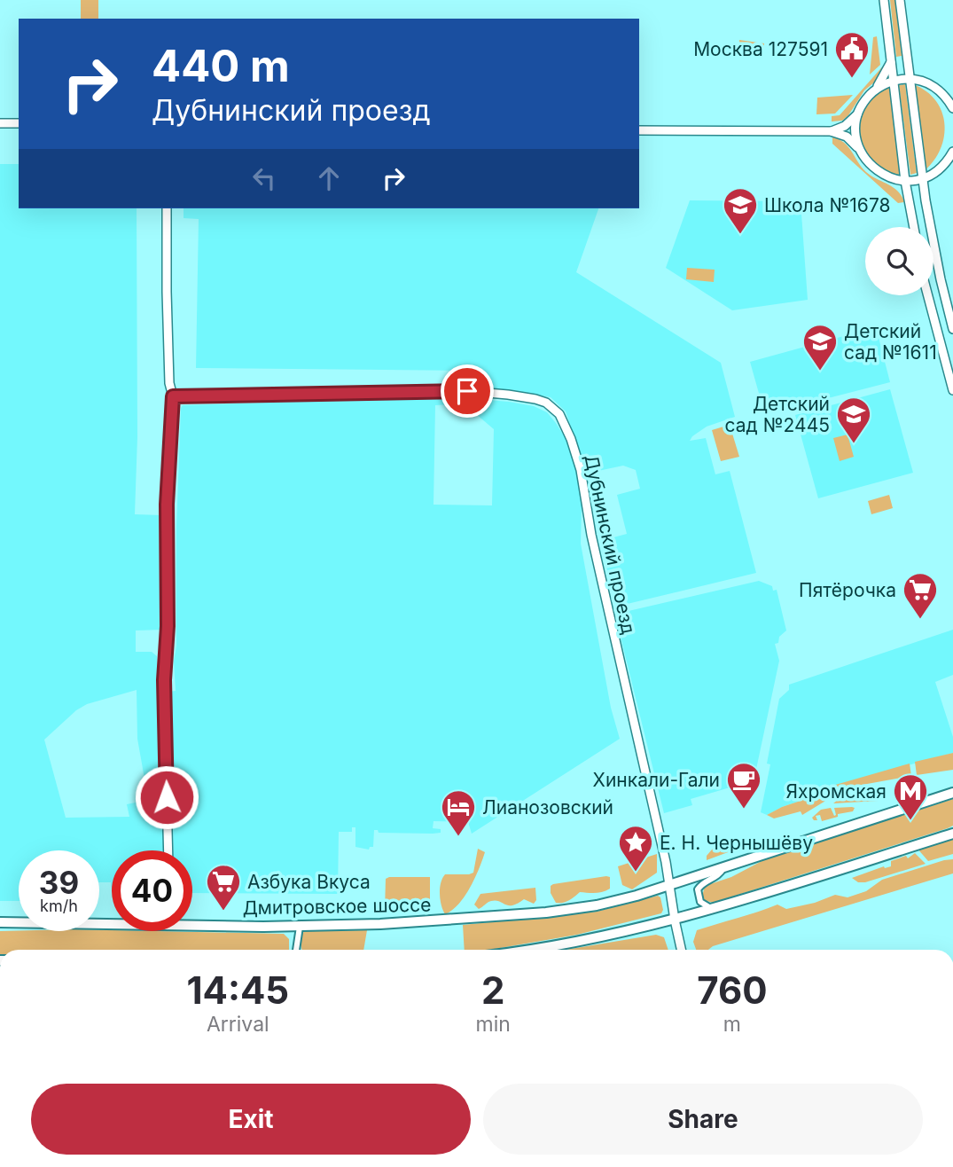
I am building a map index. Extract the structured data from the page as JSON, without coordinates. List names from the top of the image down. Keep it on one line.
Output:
{"streets":{"main road":["Дмитровское шоссе"],"street":["Дубнинский проезд"]},"crossings":[["Дубнинский проезд","Дмитровское шоссе"]],"places":{"public building":["Москва 127591"],"school or university":["Школа №1678","Детский сад №1611","Детский сад №2445"],"supermarket":["Пятёрочка","Азбука Вкуса"],"cafe":["Хинкали-Гали"],"metro station":["Яхромская"],"hotel":["Лианозовский"],"place":["Е. Н. Чернышёву"]},"page":{"turn":["440 m","Дубнинский проезд"],"speed":"39 km/h","limit":"40","eta":["14:45","Arrival","2","min","760","m"],"buttons":["Exit","Share"]}}
